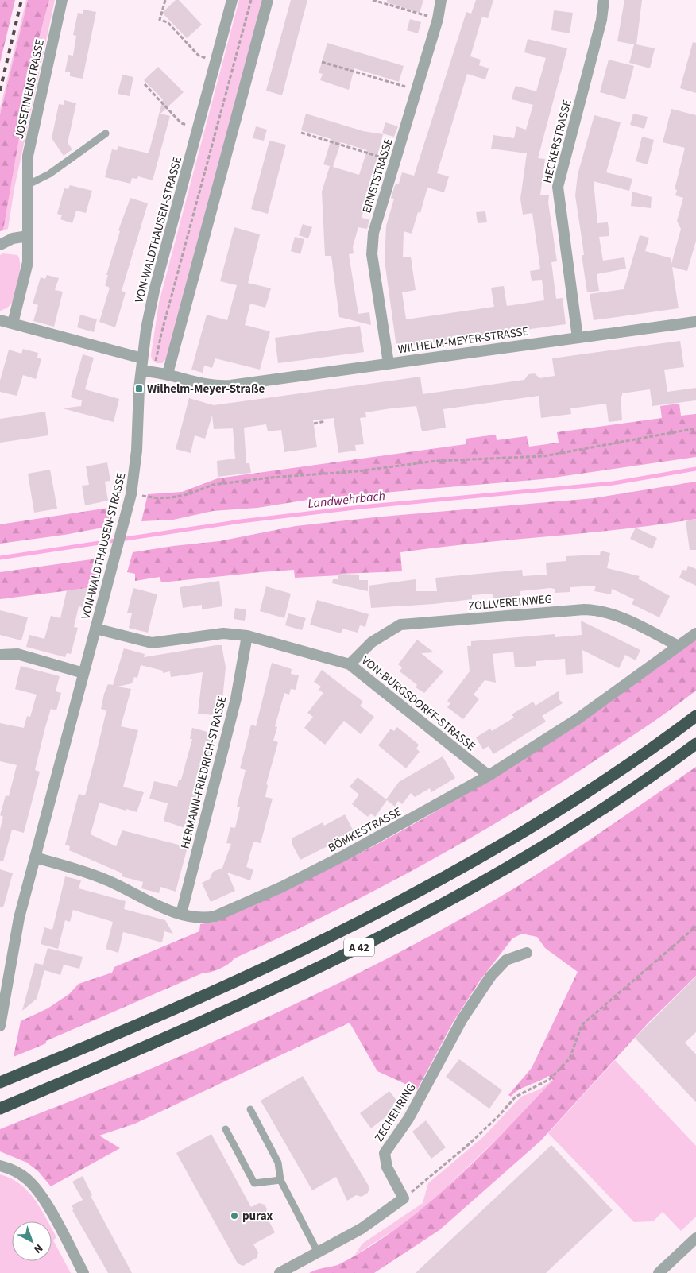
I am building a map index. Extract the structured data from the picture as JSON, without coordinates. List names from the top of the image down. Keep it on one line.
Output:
{"streets":{"highway":["A 42"],"street":["JOSEFINENSTRASSE","HECKERSTRASSE","ERNSTSTRASSE","VON-WALDTHAUSEN-STRASSE","WILHELM-MEYER-STRASSE","ZOLLVEREINWEG","VON-BURGSDORFF-STRASSE","HERMANN-FRIEDRICH-STRASSE","BÖMKESTRASSE","ZECHENRING"]},"crossings":[["HECKERSTRASSE","WILHELM-MEYER-STRASSE"],["ERNSTSTRASSE","WILHELM-MEYER-STRASSE"],["VON-WALDTHAUSEN-STRASSE","WILHELM-MEYER-STRASSE"],["VON-WALDTHAUSEN-STRASSE","VON-BURGSDORFF-STRASSE"],["VON-WALDTHAUSEN-STRASSE","BÖMKESTRASSE"],["ZOLLVEREINWEG","VON-BURGSDORFF-STRASSE"],["ZOLLVEREINWEG","BÖMKESTRASSE"],["VON-BURGSDORFF-STRASSE","HERMANN-FRIEDRICH-STRASSE"],["VON-BURGSDORFF-STRASSE","BÖMKESTRASSE"],["HERMANN-FRIEDRICH-STRASSE","BÖMKESTRASSE"]],"water":["Landwehrbach"],"places":{"transit":["Wilhelm-Meyer-Straße"],"other":["purax"]},"north":"bottom right"}
